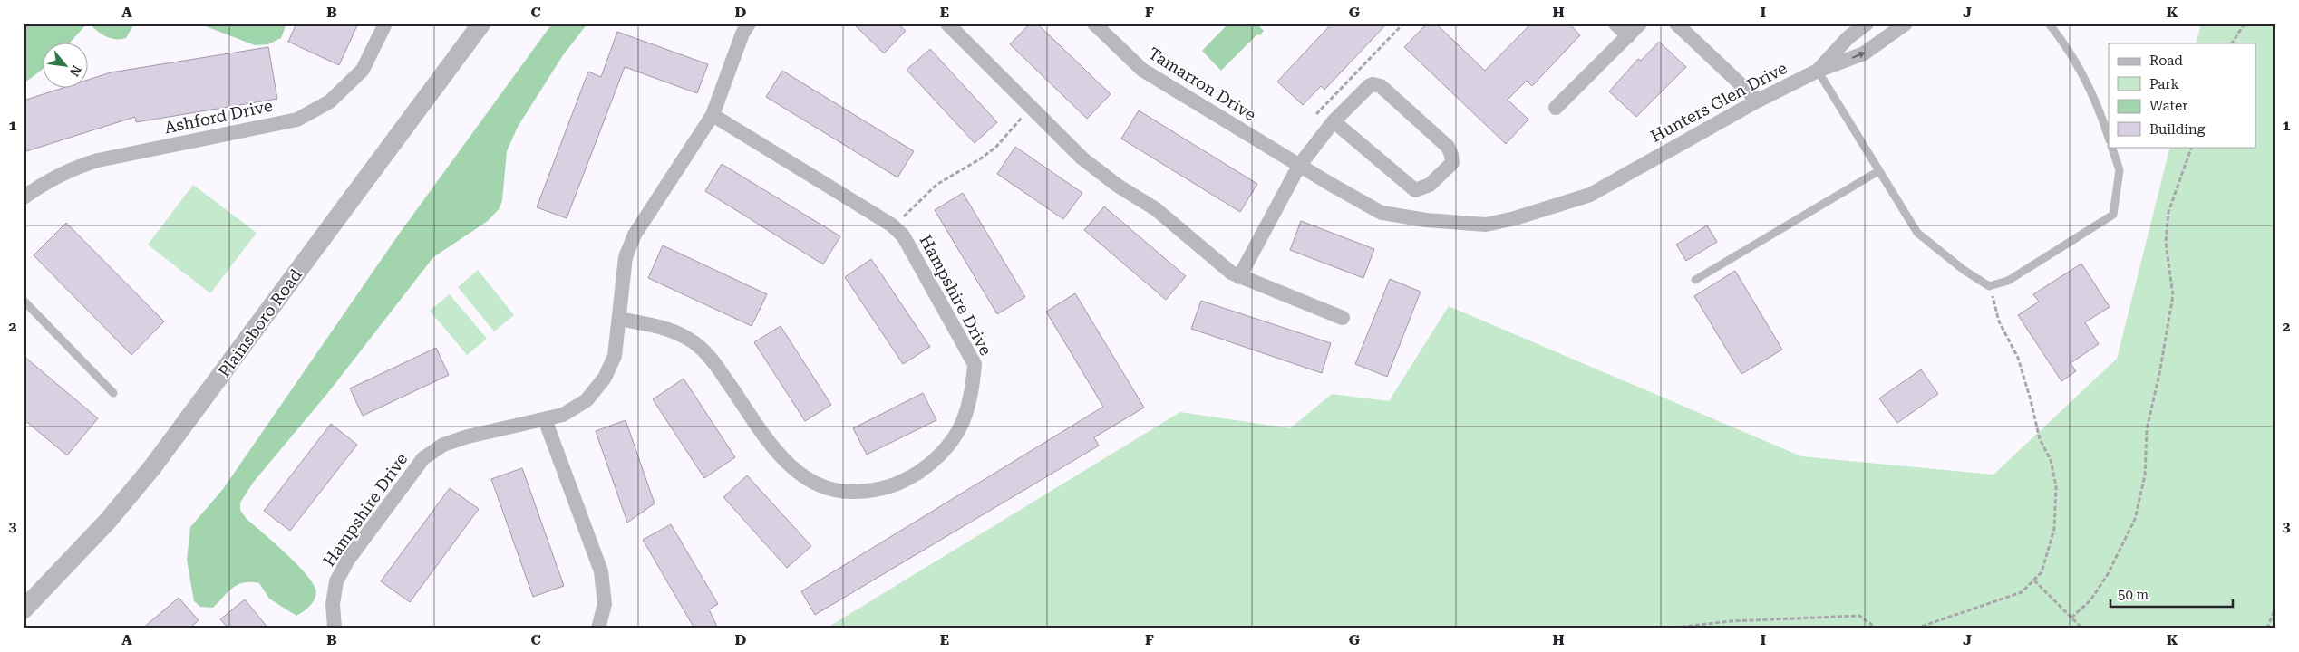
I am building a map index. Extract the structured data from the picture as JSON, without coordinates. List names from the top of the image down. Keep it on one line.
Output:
{"streets":{"street":["Tamarron Drive","Hunters Glen Drive","Ashford Drive","Hampshire Drive","Plainsboro Road"]},"crossings":[["Tamarron Drive","Hunters Glen Drive"]],"legend":["Road","Park","Water","Building"],"scale_bar":"50 m","north":"bottom right","grid":{"columns":["A","B","C","D","E","F","G","H","I","J","K"],"rows":["1","2","3"]}}
